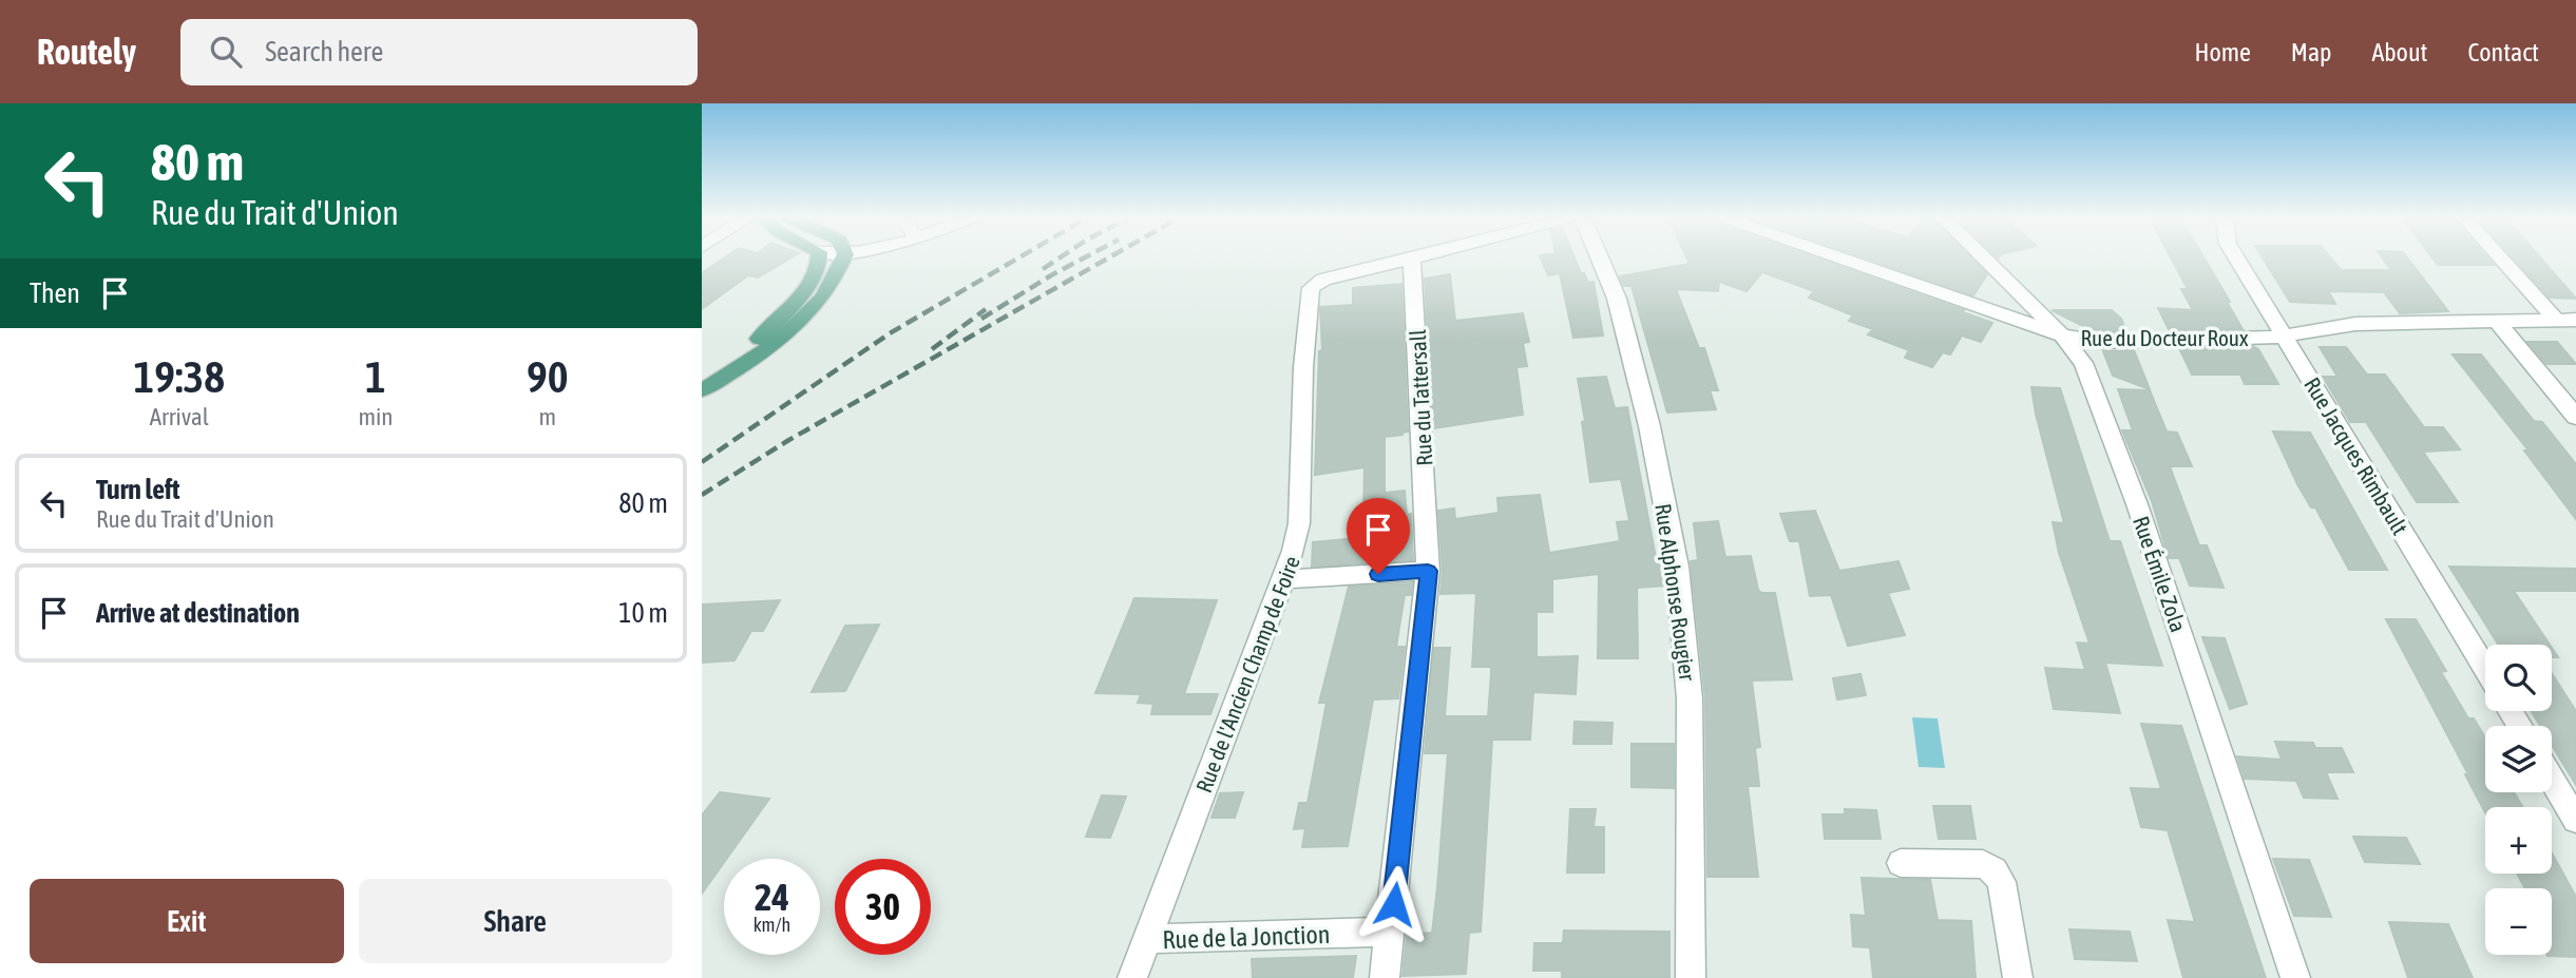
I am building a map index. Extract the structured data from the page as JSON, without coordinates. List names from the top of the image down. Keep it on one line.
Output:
{"streets":{"street":["Rue du Docteur Roux","Rue du Tattersall","Rue Jacques Rimbault","Rue Émile Zola","Rue Alphonse Rougier","Rue de l'Ancien Champ de Foire","Rue de la Jonction"]},"crossings":[["Rue du Docteur Roux","Rue Jacques Rimbault"],["Rue du Docteur Roux","Rue Émile Zola"],["Rue du Tattersall","Rue de l'Ancien Champ de Foire"],["Rue du Tattersall","Rue de la Jonction"],["Rue de l'Ancien Champ de Foire","Rue de la Jonction"]],"page":{"header":"Routely","search":"Search here","nav":["Home","Map","About","Contact"],"turn":["80 m","Rue du Trait d'Union"],"then":"Then","eta":["19:38","Arrival","1","min","90","m"],"list":[{"name":"Turn left","note":"Rue du Trait d'Union","value":"80 m"},{"name":"Arrive at destination","value":"10 m"}],"map_buttons":["+","−"],"speed":"24 km/h","limit":"30","buttons":["Exit","Share"]}}
